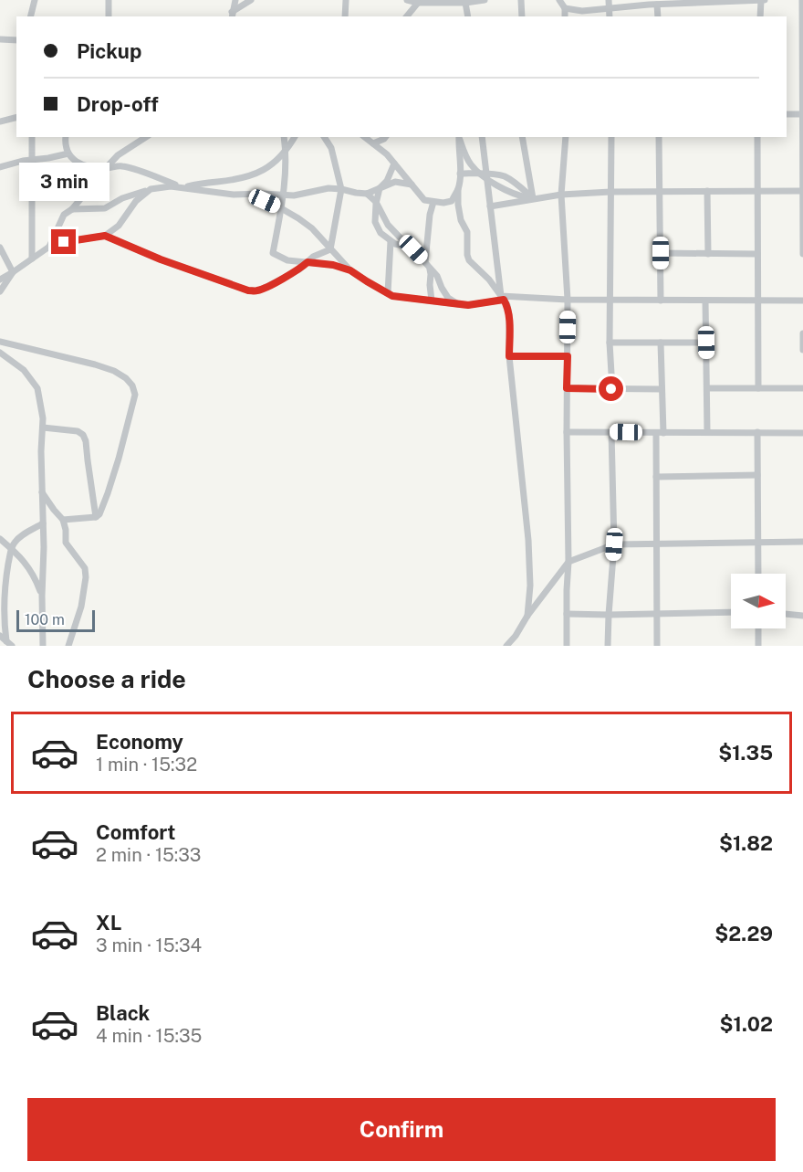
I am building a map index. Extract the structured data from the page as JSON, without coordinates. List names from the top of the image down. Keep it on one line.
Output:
{"scale_bar":"100 m","north":"right","page":{"banner":["Pickup","Drop-off"],"bubble":"3 min","scale":"100 m","heading":"Choose a ride","list":[{"name":"Economy","note":"1 min · 15:32","value":"$1.35"},{"name":"Comfort","note":"2 min · 15:33","value":"$1.82"},{"name":"XL","note":"3 min · 15:34","value":"$2.29"},{"name":"Black","note":"4 min · 15:35","value":"$1.02"}],"buttons":"Confirm"}}
